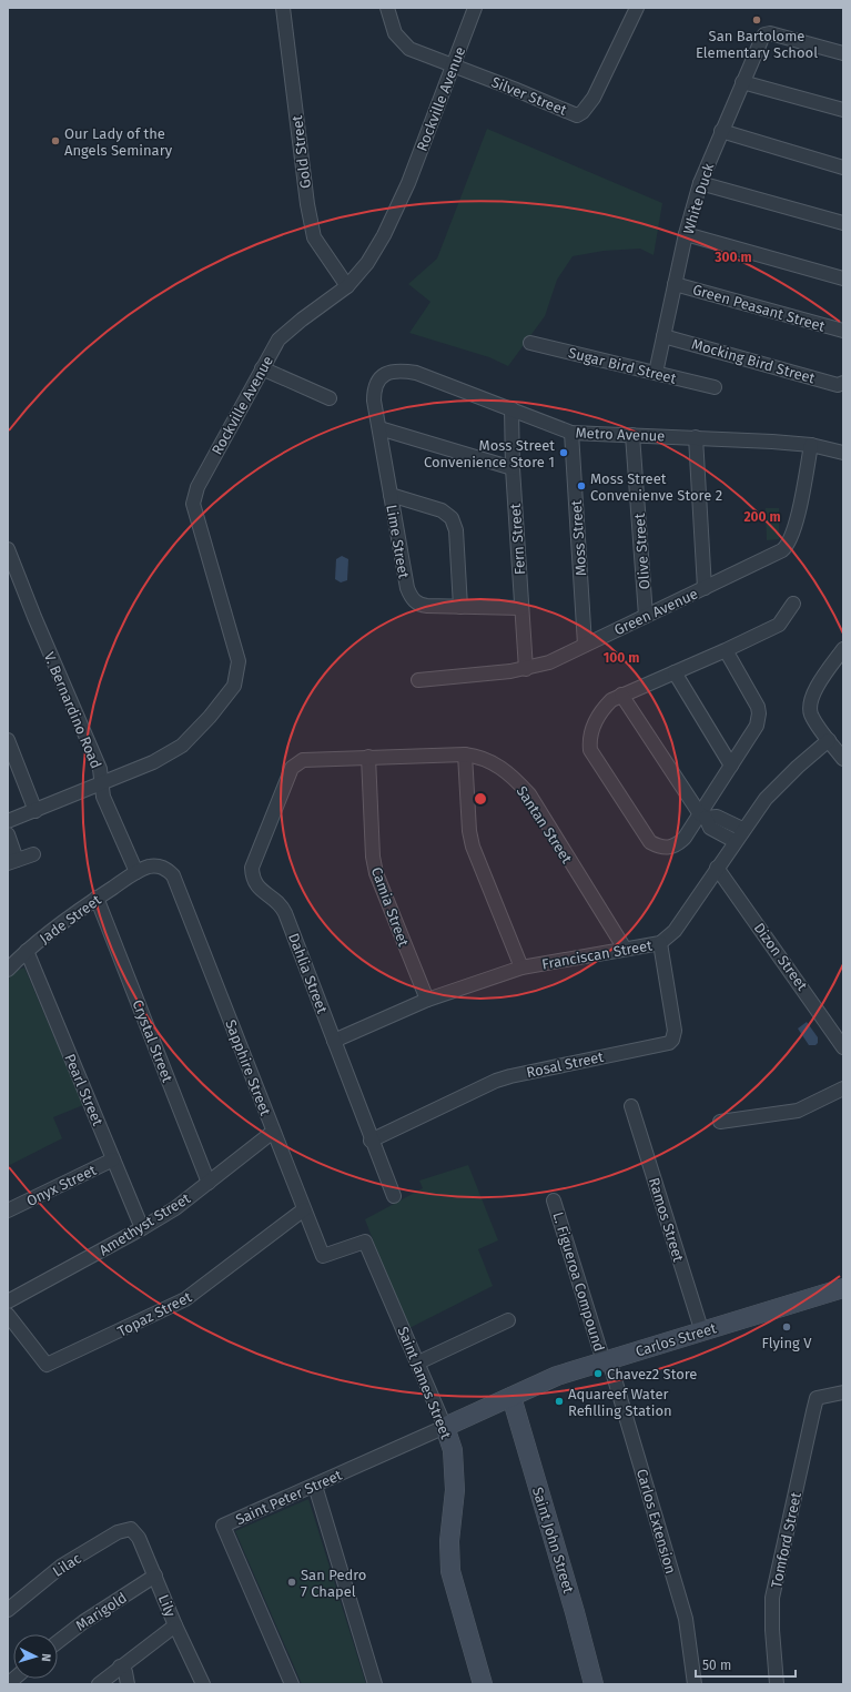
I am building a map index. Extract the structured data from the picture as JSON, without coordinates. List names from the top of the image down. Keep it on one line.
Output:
{"streets":{"street":["Silver Street","Rockville Avenue","Gold Street","White Duck","Green Peasant Street","Mocking Bird Street","Sugar Bird Street","Metro Avenue","Moss Street","Fern Street","Lime Street","Olive Street","Green Avenue","V. Bernardino Road","Santan Street","Camia Street","Jade Street","Franciscan Street","Dizon Street","Dahlia Street","Crystal Street","Rosal Street","Sapphire Street","Pearl Street","Onyx Street","Ramos Street","Amethyst Street","L. Figueroa Compound","Topaz Street","Carlos Street","Saint James Street","Saint Peter Street","Carlos Extension","Saint John Street","Tomford Street","Lilac","Lily","Marigold"]},"crossings":[["Silver Street","Rockville Avenue"],["Rockville Avenue","Gold Street"],["Rockville Avenue","V. Bernardino Road"],["White Duck","Green Peasant Street"],["White Duck","Mocking Bird Street"],["White Duck","Sugar Bird Street"],["Metro Avenue","Moss Street"],["Metro Avenue","Fern Street"],["Metro Avenue","Lime Street"],["Metro Avenue","Olive Street"],["Metro Avenue","Green Avenue"],["Moss Street","Green Avenue"],["Fern Street","Lime Street"],["Fern Street","Green Avenue"],["Olive Street","Green Avenue"],["V. Bernardino Road","Jade Street"],["V. Bernardino Road","Sapphire Street"],["Santan Street","Camia Street"],["Santan Street","Franciscan Street"],["Santan Street","Dahlia Street"],["Camia Street","Franciscan Street"],["Jade Street","Crystal Street"],["Jade Street","Sapphire Street"],["Jade Street","Pearl Street"],["Franciscan Street","Dizon Street"],["Franciscan Street","Dahlia Street"],["Franciscan Street","Rosal Street"],["Dahlia Street","Rosal Street"],["Crystal Street","Amethyst Street"],["Sapphire Street","Amethyst Street"],["Sapphire Street","Topaz Street"],["Sapphire Street","Saint James Street"],["Pearl Street","Onyx Street"],["Pearl Street","Amethyst Street"],["Ramos Street","Carlos Street"],["L. Figueroa Compound","Carlos Street"],["L. Figueroa Compound","Carlos Extension"],["Carlos Street","Saint Peter Street"],["Carlos Street","Carlos Extension"],["Carlos Street","Saint John Street"],["Saint James Street","Saint Peter Street"],["Saint Peter Street","Saint John Street"],["Lilac","Lily"],["Lily","Marigold"]],"places":["San Bartolome Elementary School","Our Lady of the Angels Seminary","Moss Street Convenience Store 1","Moss Street Convenienve Store 2","Flying V","Chavez2 Store","Aquareef Water Refilling Station","San Pedro 7 Chapel"],"scale_bar":"50 m","north":"right","rings":["300 m","200 m","100 m"]}
